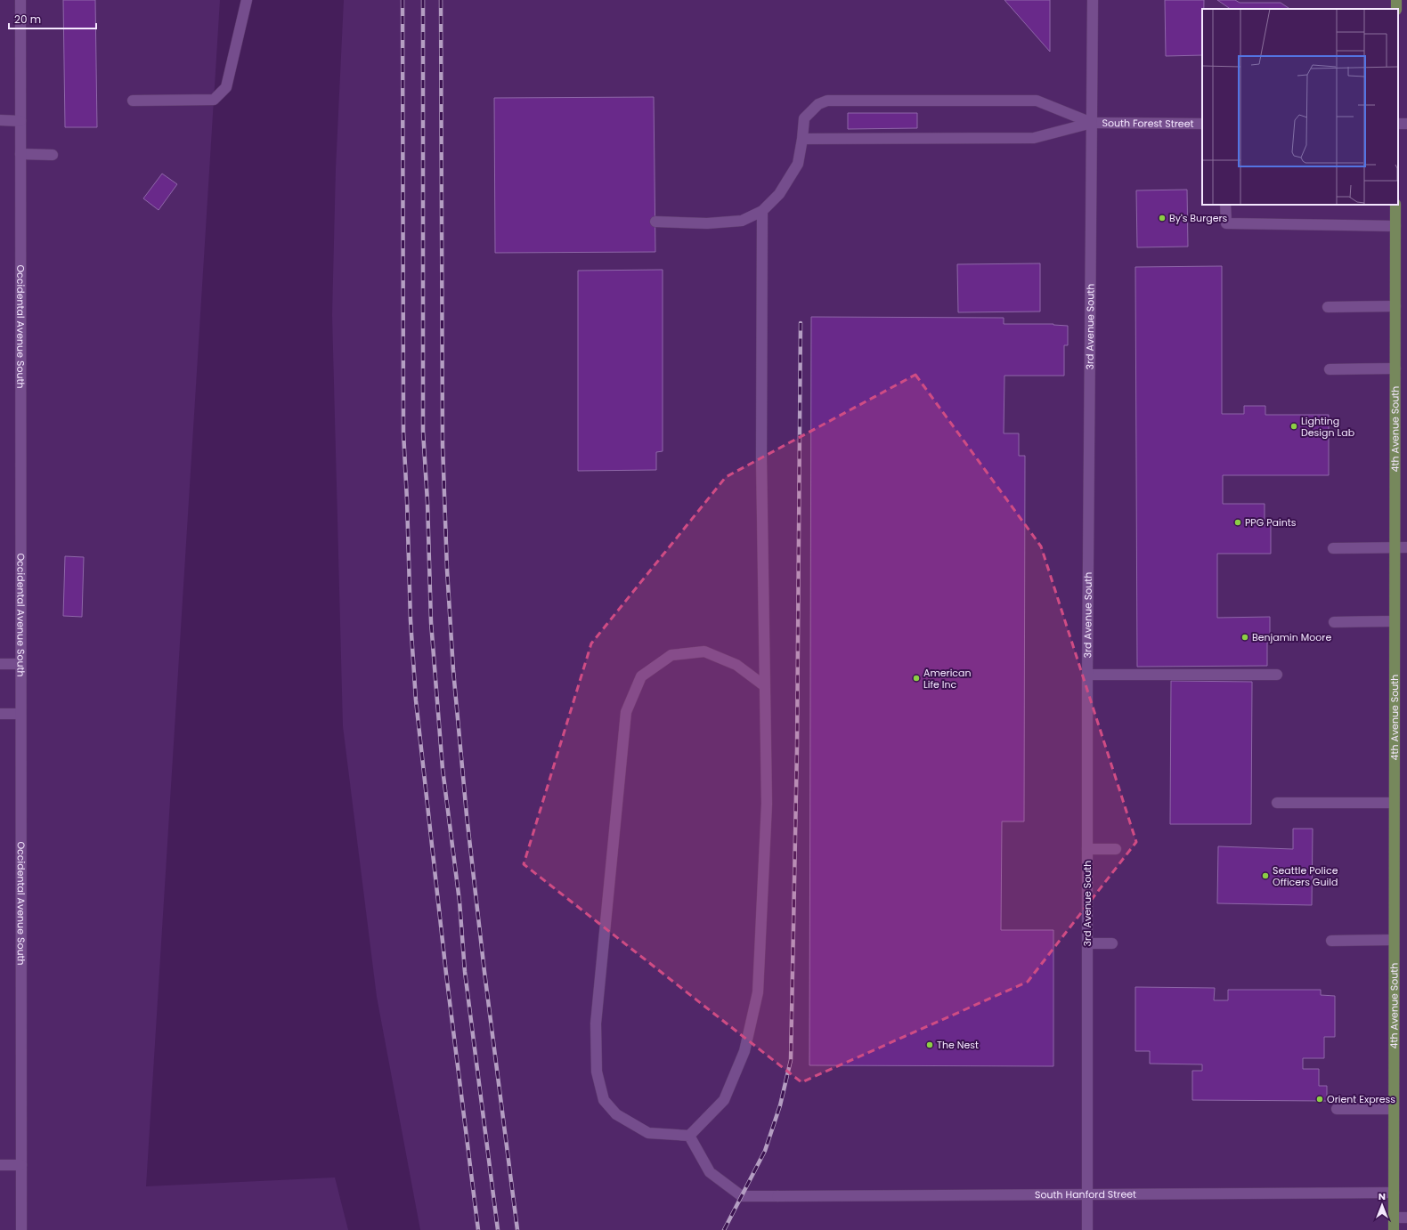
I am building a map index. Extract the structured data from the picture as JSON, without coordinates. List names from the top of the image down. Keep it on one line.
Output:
{"streets":{"main road":["4th Avenue South"],"street":["South Forest Street","Occidental Avenue South","3rd Avenue South","South Hanford Street"]},"crossings":[["South Forest Street","3rd Avenue South"],["3rd Avenue South","South Hanford Street"],["4th Avenue South","South Hanford Street"]],"places":["By's Burgers","Lighting Design Lab","PPG Paints","Benjamin Moore","American Life Inc","Seattle Police Officers Guild","The Nest","Orient Express"],"scale_bar":"20 m","north":"top"}
